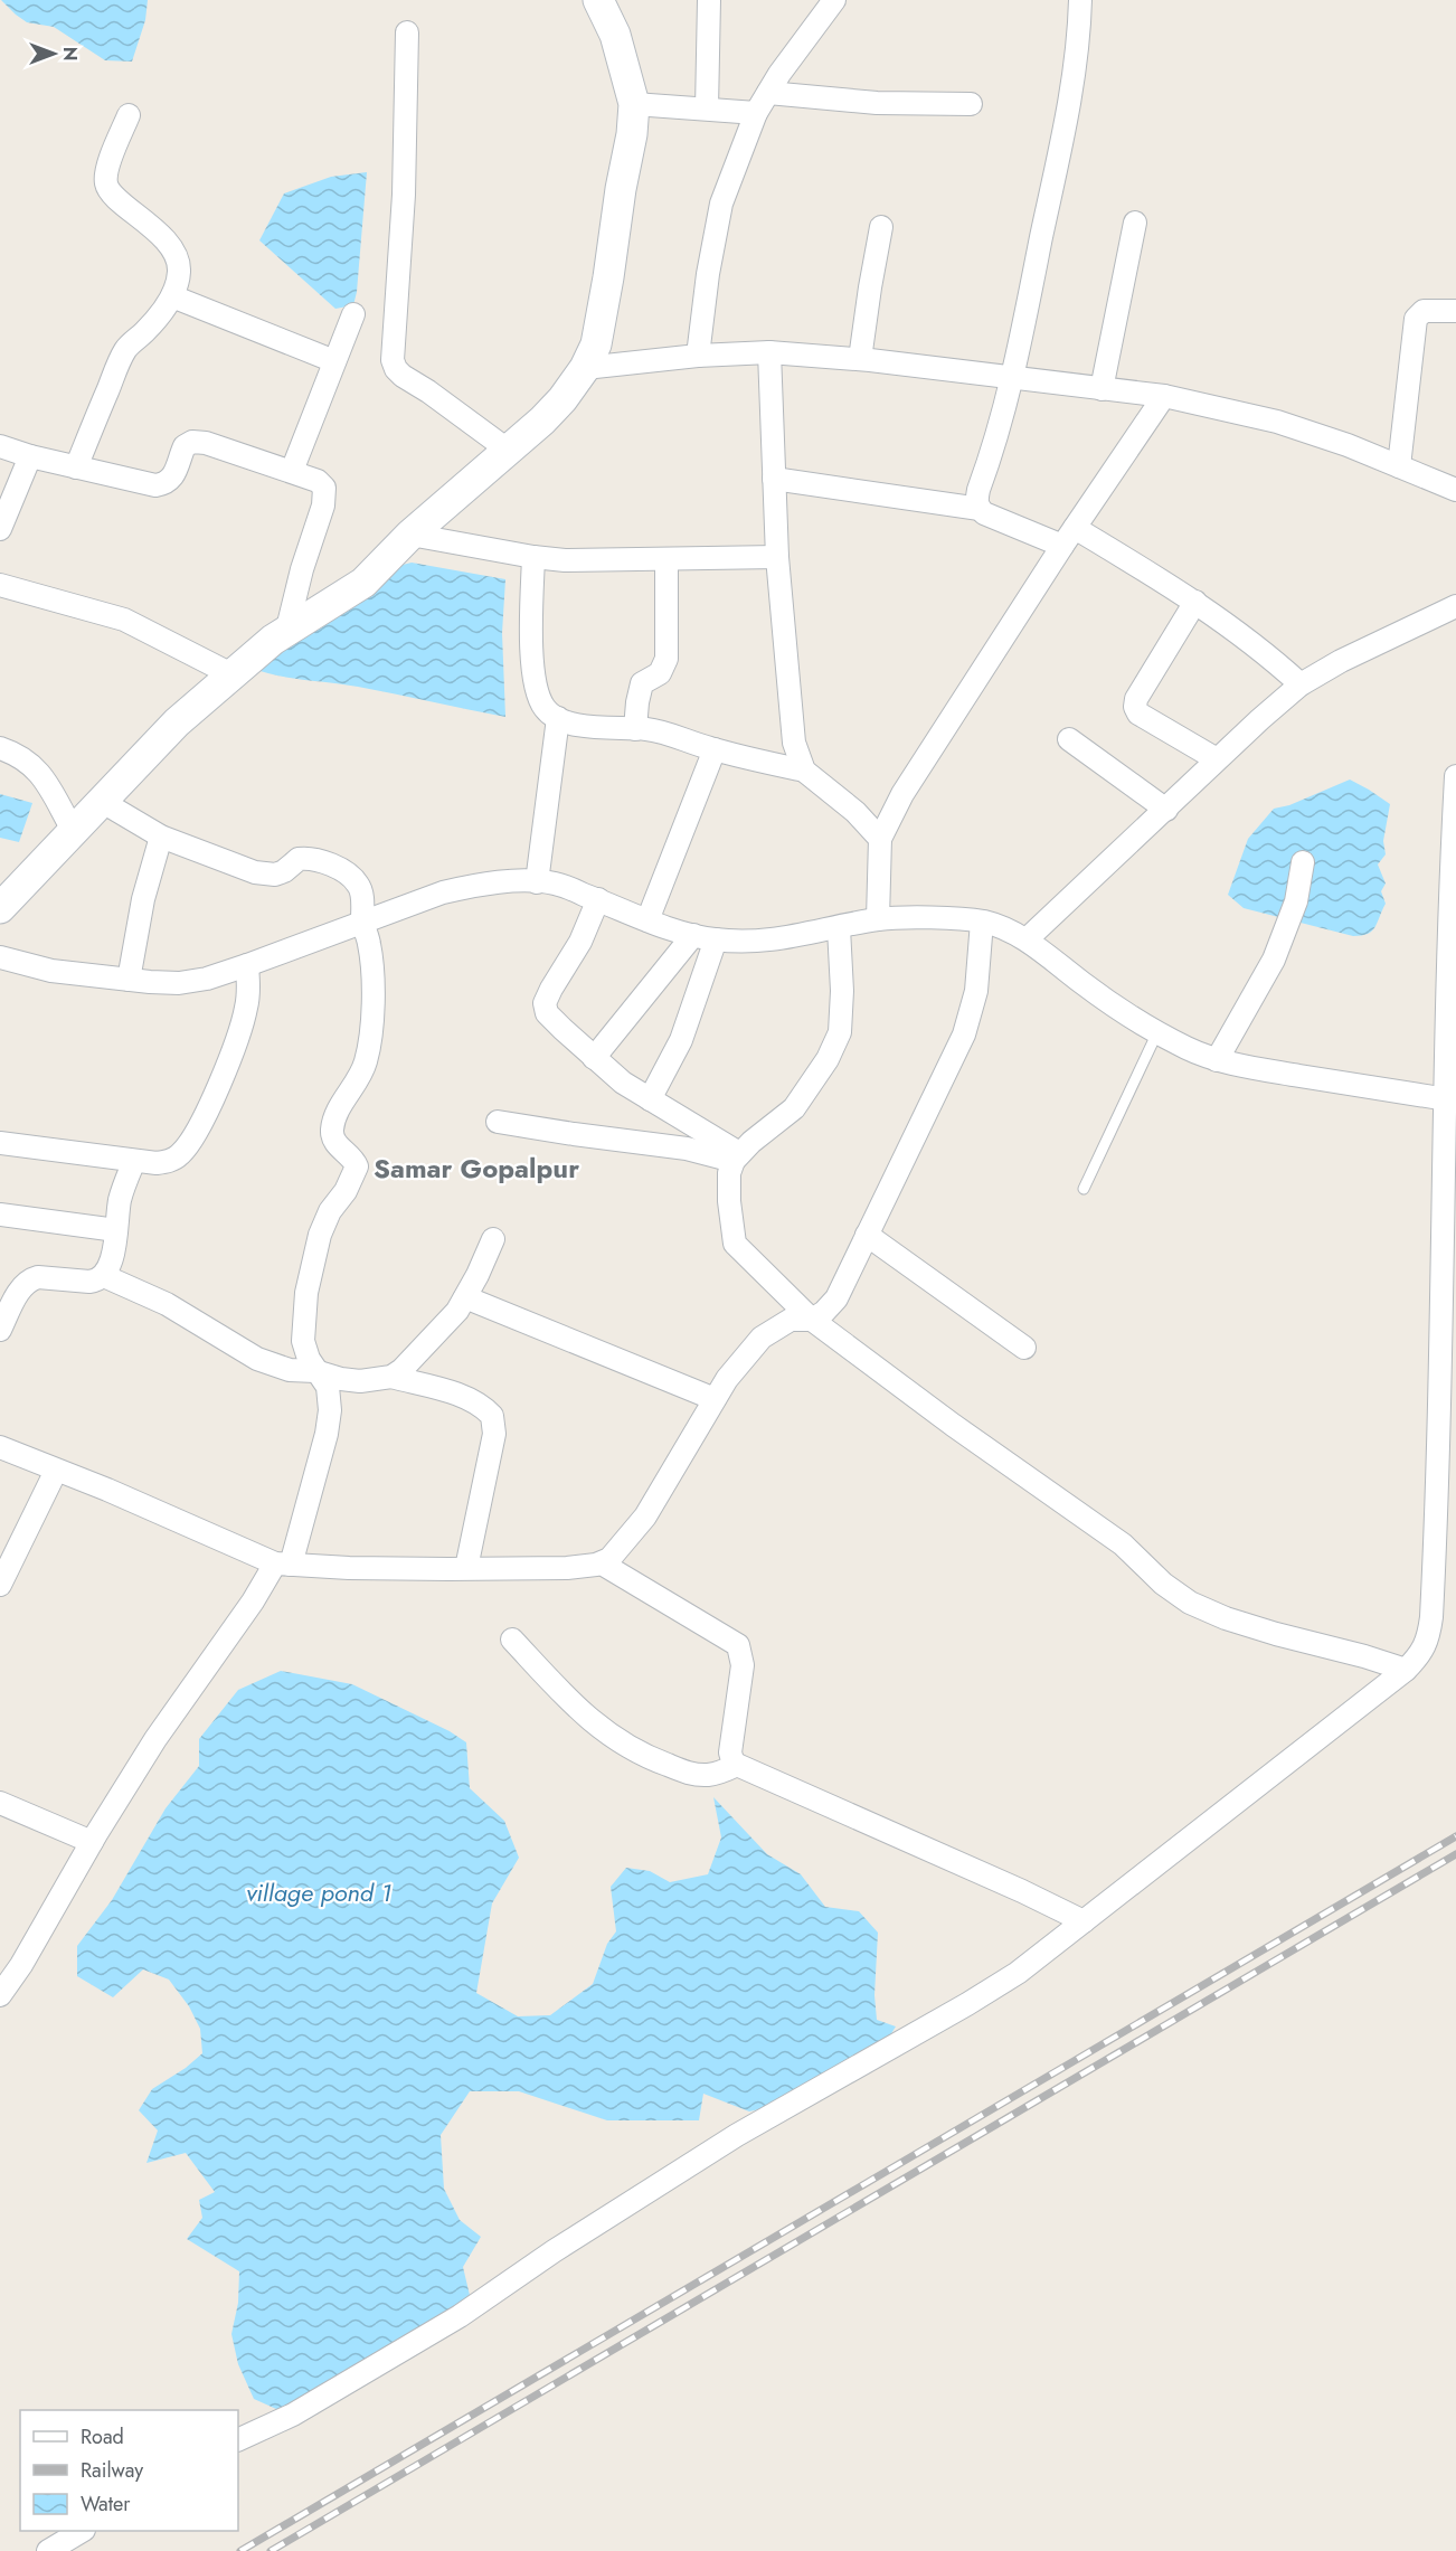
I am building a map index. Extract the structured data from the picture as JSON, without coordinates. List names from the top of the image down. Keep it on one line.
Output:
{"districts":["Samar Gopalpur"],"water":["village pond 1"],"legend":["Road","Railway","Water"],"north":"right"}
